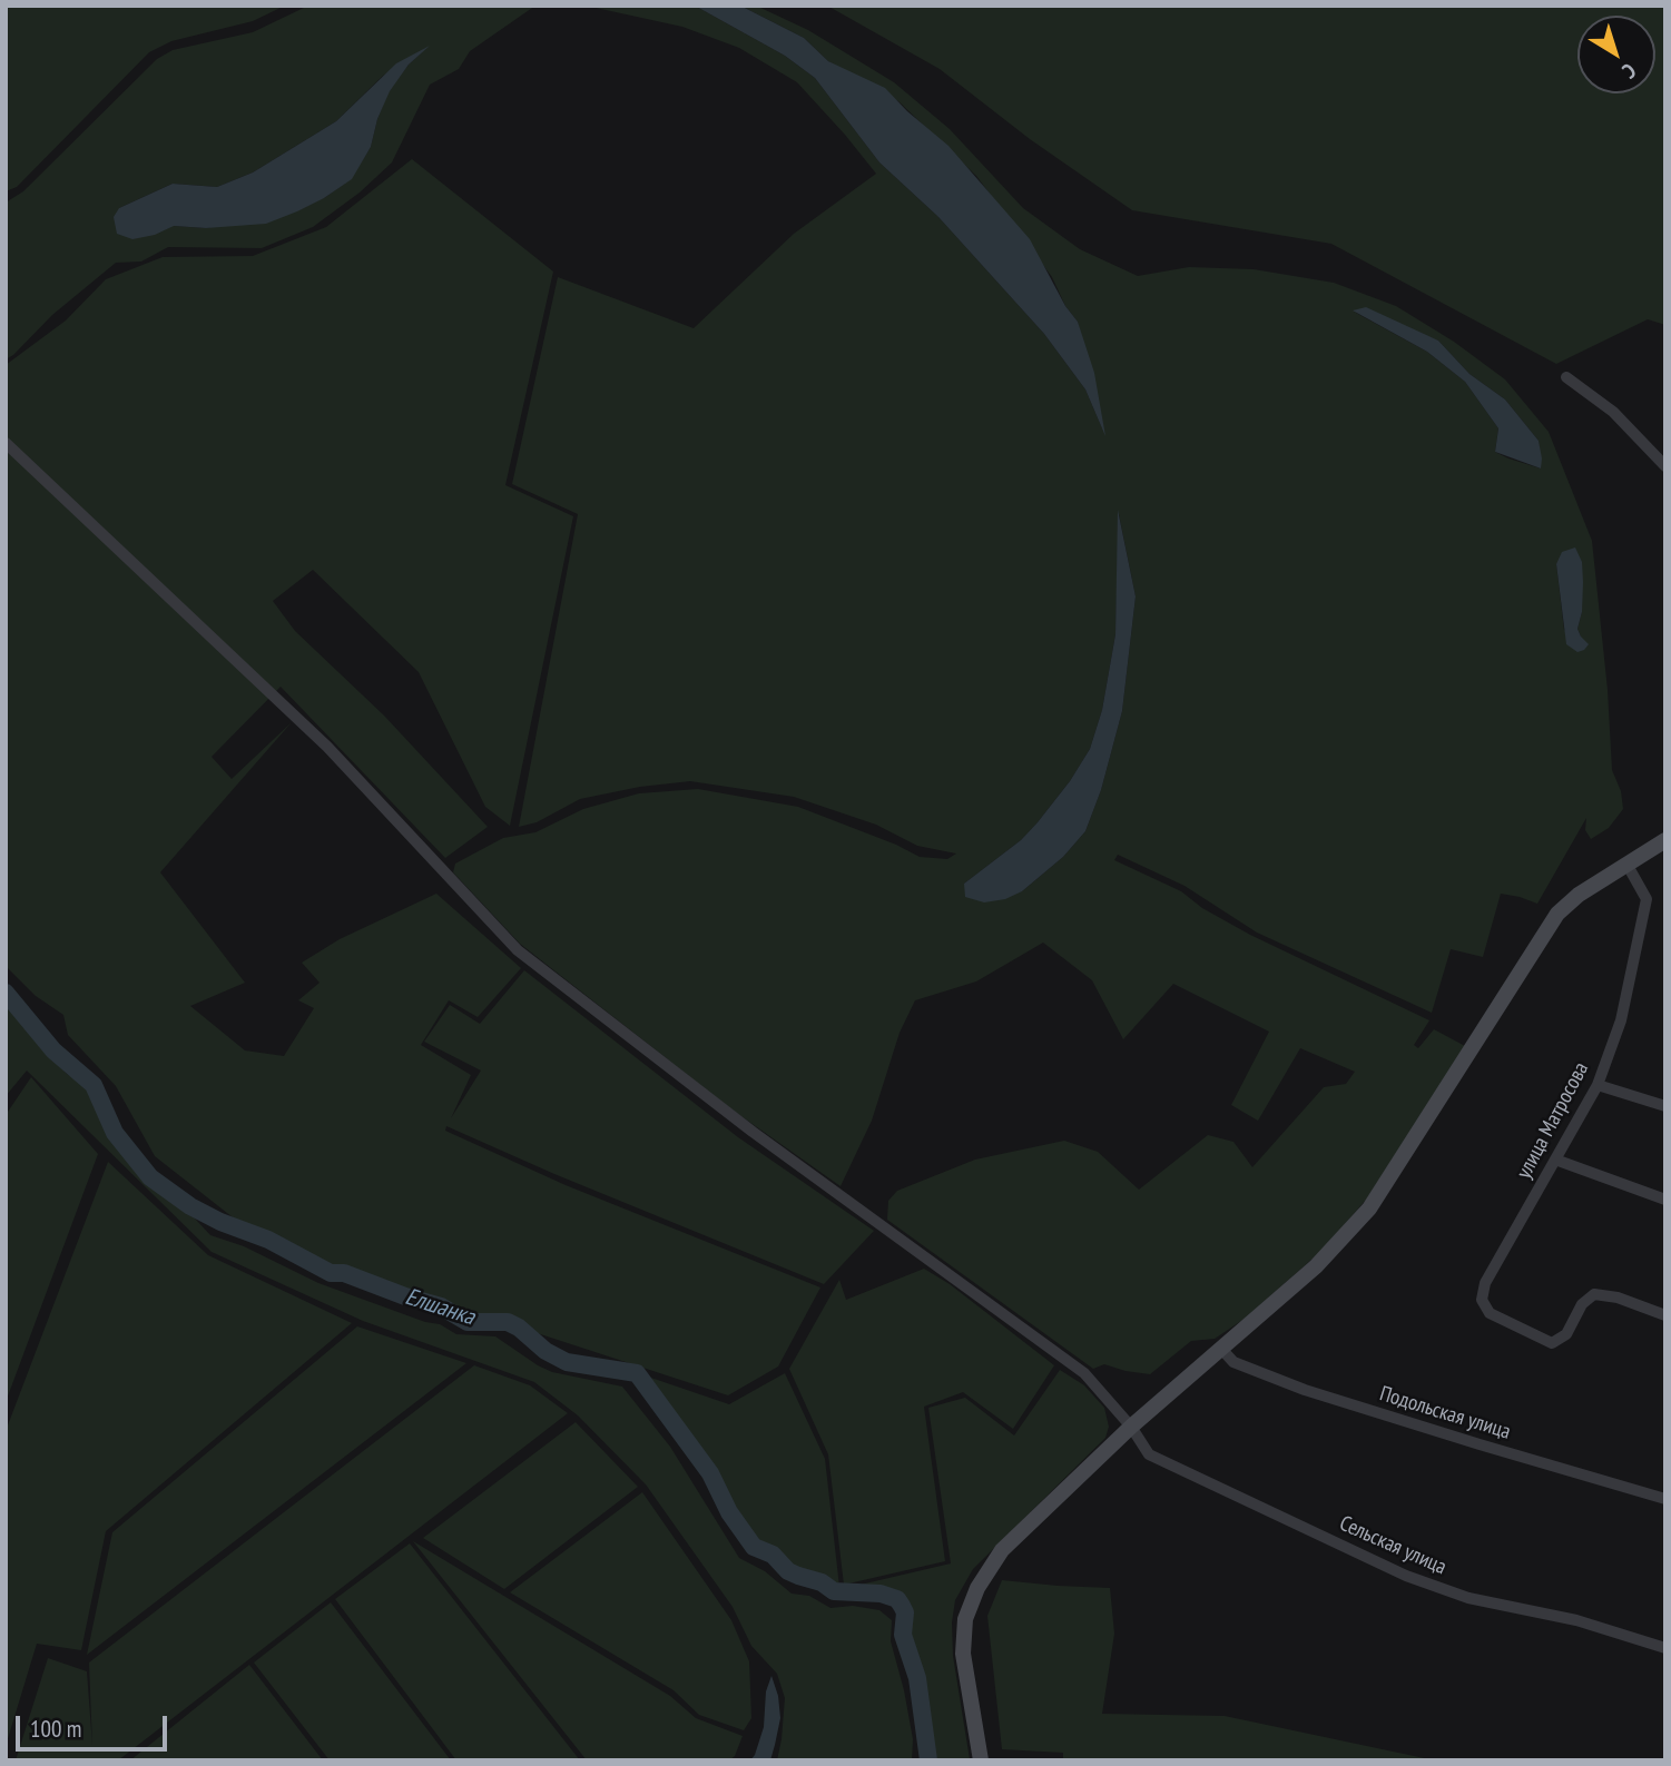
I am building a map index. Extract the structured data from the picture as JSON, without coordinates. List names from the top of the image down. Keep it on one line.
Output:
{"streets":{"street":["улица Матросова","Подольская улица","Сельская улица"]},"water":["Елшанка"],"scale_bar":"100 m","north":"bottom right"}
